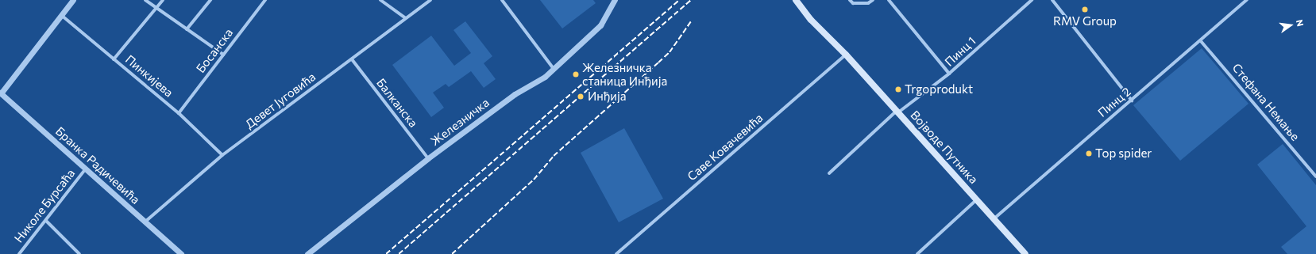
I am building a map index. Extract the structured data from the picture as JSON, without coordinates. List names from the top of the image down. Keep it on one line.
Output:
{"streets":{"main road":["Војводе Путника"],"street":["Босанска","Пинц 1","Пинкијева","Девет Југовића","Пинц 2","Стефана Немање","Балканска","Железничка","Саве Ковачевића","Бранка Радичевића","Николе Бурсаћа"]},"crossings":[["Босанска","Пинкијева"],["Пинц 1","Војводе Путника"],["Пинкијева","Девет Југовића"],["Девет Југовића","Балканска"],["Девет Југовића","Бранка Радичевића"],["Пинц 2","Стефана Немање"],["Пинц 2","Војводе Путника"],["Балканска","Железничка"],["Саве Ковачевића","Војводе Путника"],["Бранка Радичевића","Николе Бурсаћа"]],"places":["RMV Group","Железничка станица Инђија","Trgoprodukt","Инђија","Top spider"],"north":"right"}
